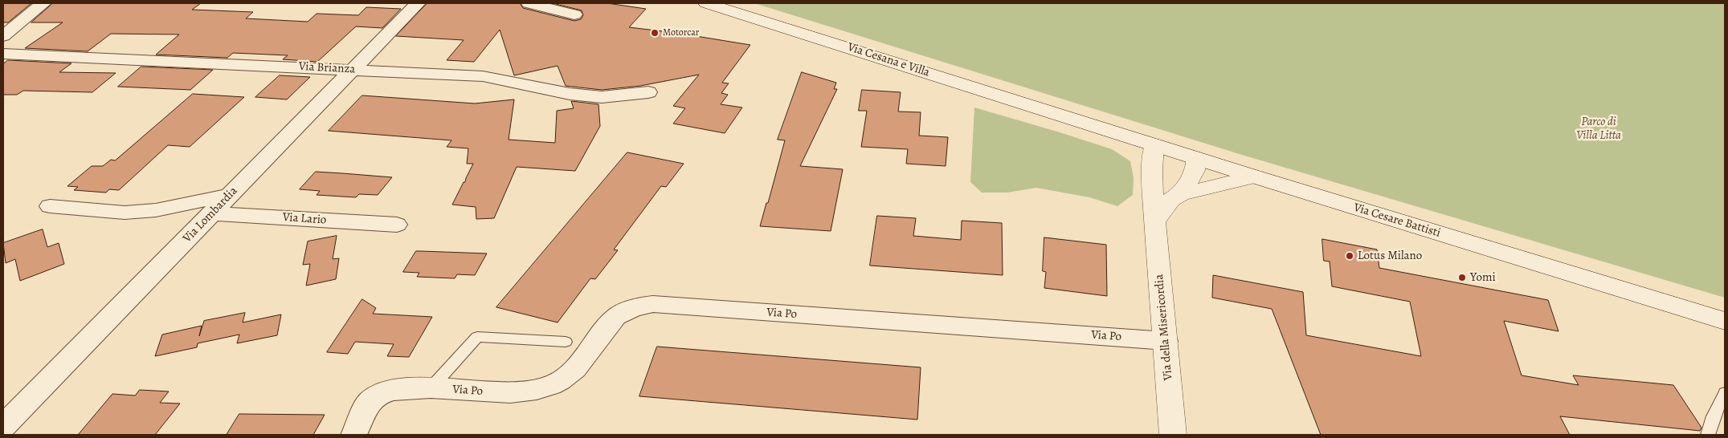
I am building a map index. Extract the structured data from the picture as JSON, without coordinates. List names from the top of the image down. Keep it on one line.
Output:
{"streets":{"main road":["Via Cesana e Villa","Via Cesare Battisti","Via della Misericordia"],"street":["Via Brianza","Via Lombardia","Via Lario","Via Po"]},"crossings":[["Via Cesana e Villa","Via Cesare Battisti"],["Via Brianza","Via Lombardia"],["Via Lombardia","Via Lario"],["Via Cesare Battisti","Via della Misericordia"],["Via Po","Via della Misericordia"]],"parks":["Parco di Villa Litta"],"places":["Motorcar","Lotus Milano","Yomi"]}
